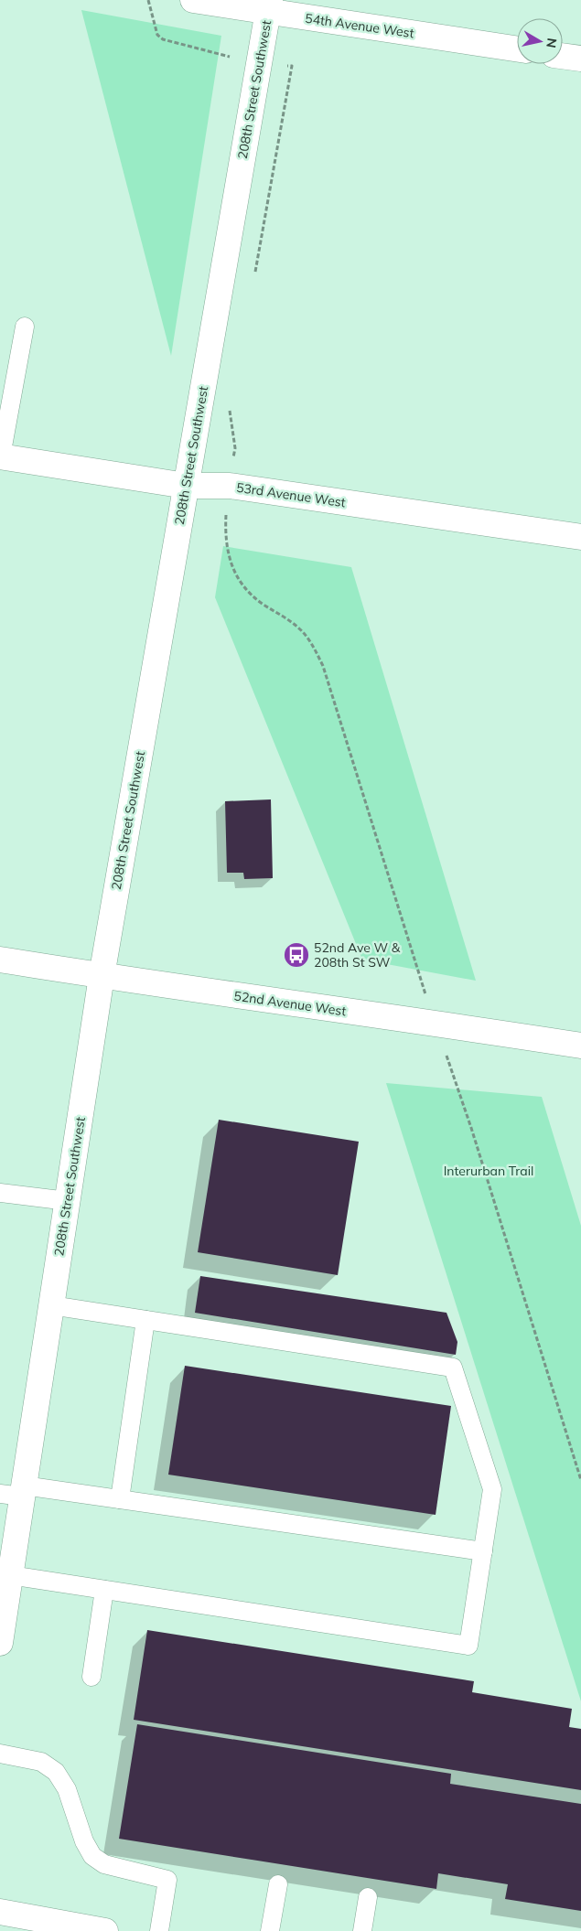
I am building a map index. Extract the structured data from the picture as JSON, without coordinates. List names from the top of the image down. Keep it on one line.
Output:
{"streets":{"street":["54th Avenue West","208th Street Southwest","53rd Avenue West","52nd Avenue West"]},"crossings":[["54th Avenue West","208th Street Southwest"],["208th Street Southwest","53rd Avenue West"],["208th Street Southwest","52nd Avenue West"]],"parks":["Interurban Trail"],"places":{"bus stop":["52nd Ave W & 208th St SW"]},"north":"right"}
